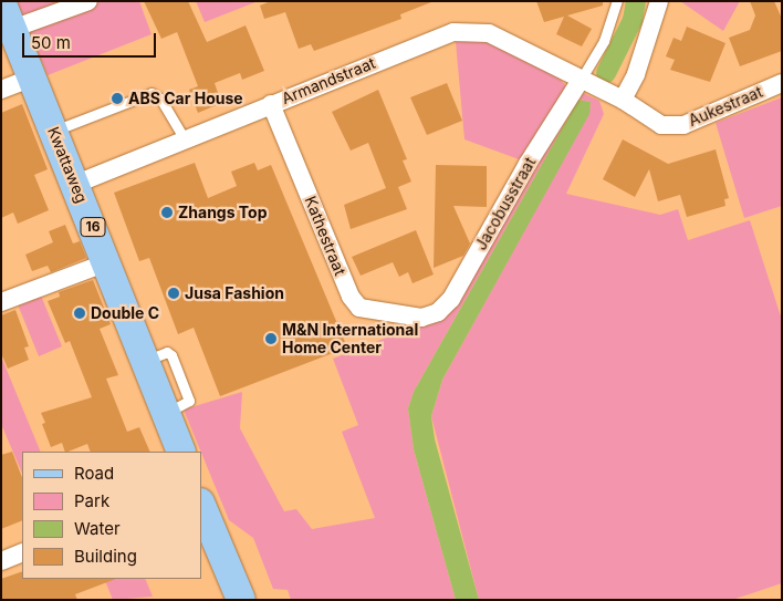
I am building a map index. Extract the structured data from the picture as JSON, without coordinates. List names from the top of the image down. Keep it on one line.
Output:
{"streets":{"main road":["Kwattaweg","16"],"street":["Armandstraat","Aukestraat","Jacobusstraat","Kathestraat"]},"crossings":[["Armandstraat","Aukestraat"],["Armandstraat","Kwattaweg"],["Armandstraat","Jacobusstraat"],["Armandstraat","Kathestraat"],["Aukestraat","Jacobusstraat"],["Jacobusstraat","Kathestraat"]],"places":["ABS Car House","Zhangs Top","Jusa Fashion","Double C","M&N International Home Center"],"legend":["Road","Park","Water","Building"],"scale_bar":"50 m"}
